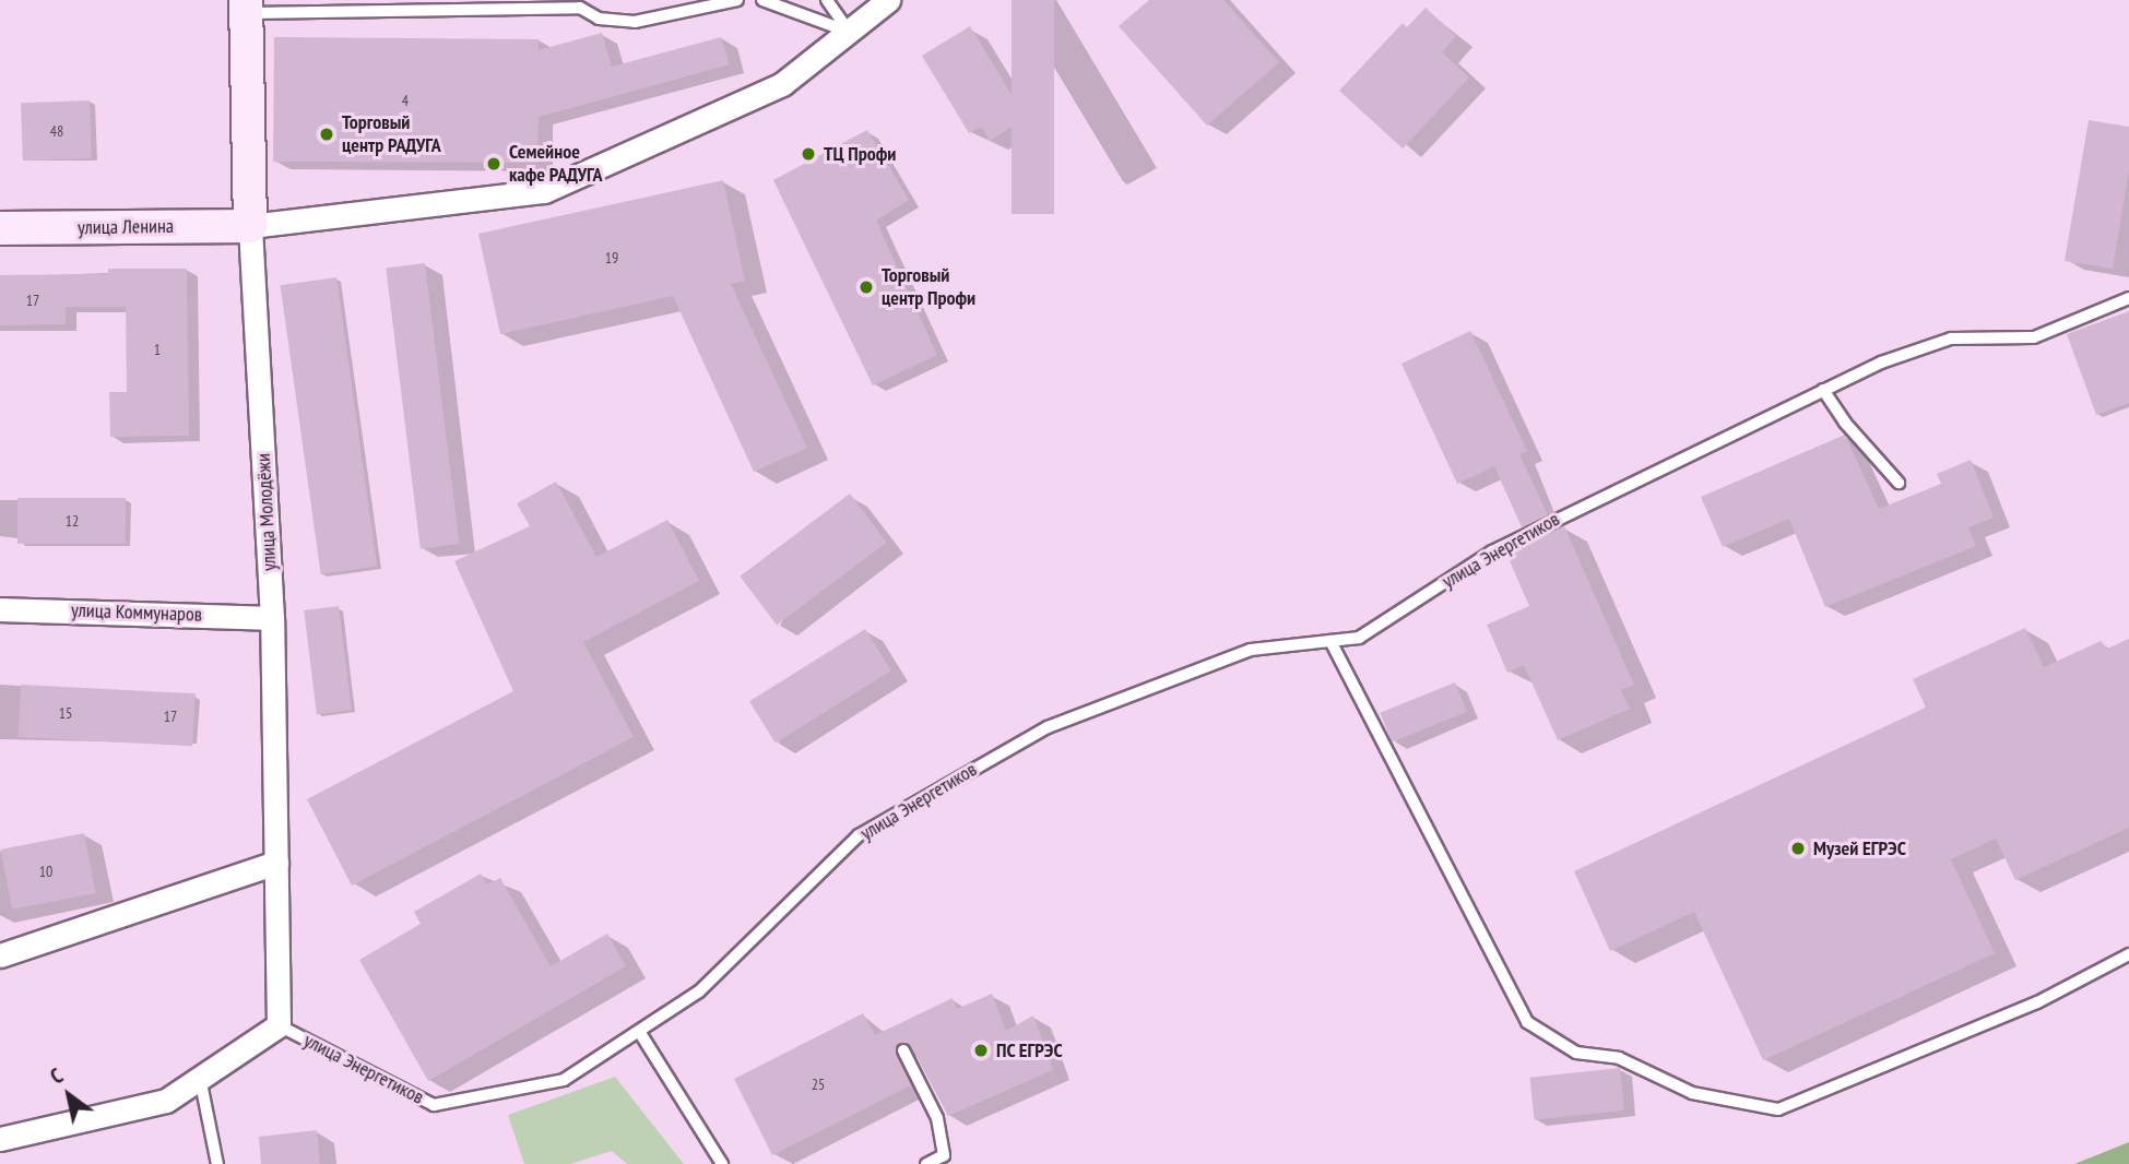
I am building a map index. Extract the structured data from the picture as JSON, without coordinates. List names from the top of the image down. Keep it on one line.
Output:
{"streets":{"street":["улица Ленина","улица Молодёжи","улица Коммунаров"],"lane":["улица Энергетиков"]},"crossings":[["улица Ленина","улица Молодёжи"],["улица Молодёжи","улица Энергетиков"],["улица Молодёжи","улица Коммунаров"]],"places":["Торговый центр РАДУГА","ТЦ Профи","Семейное кафе РАДУГА","Торговый центр Профи","Музей ЕГРЭС","ПС ЕГРЭС"],"house_numbers":["4","48","19","17","1","12","15","17","10","25"],"north":"top left"}
